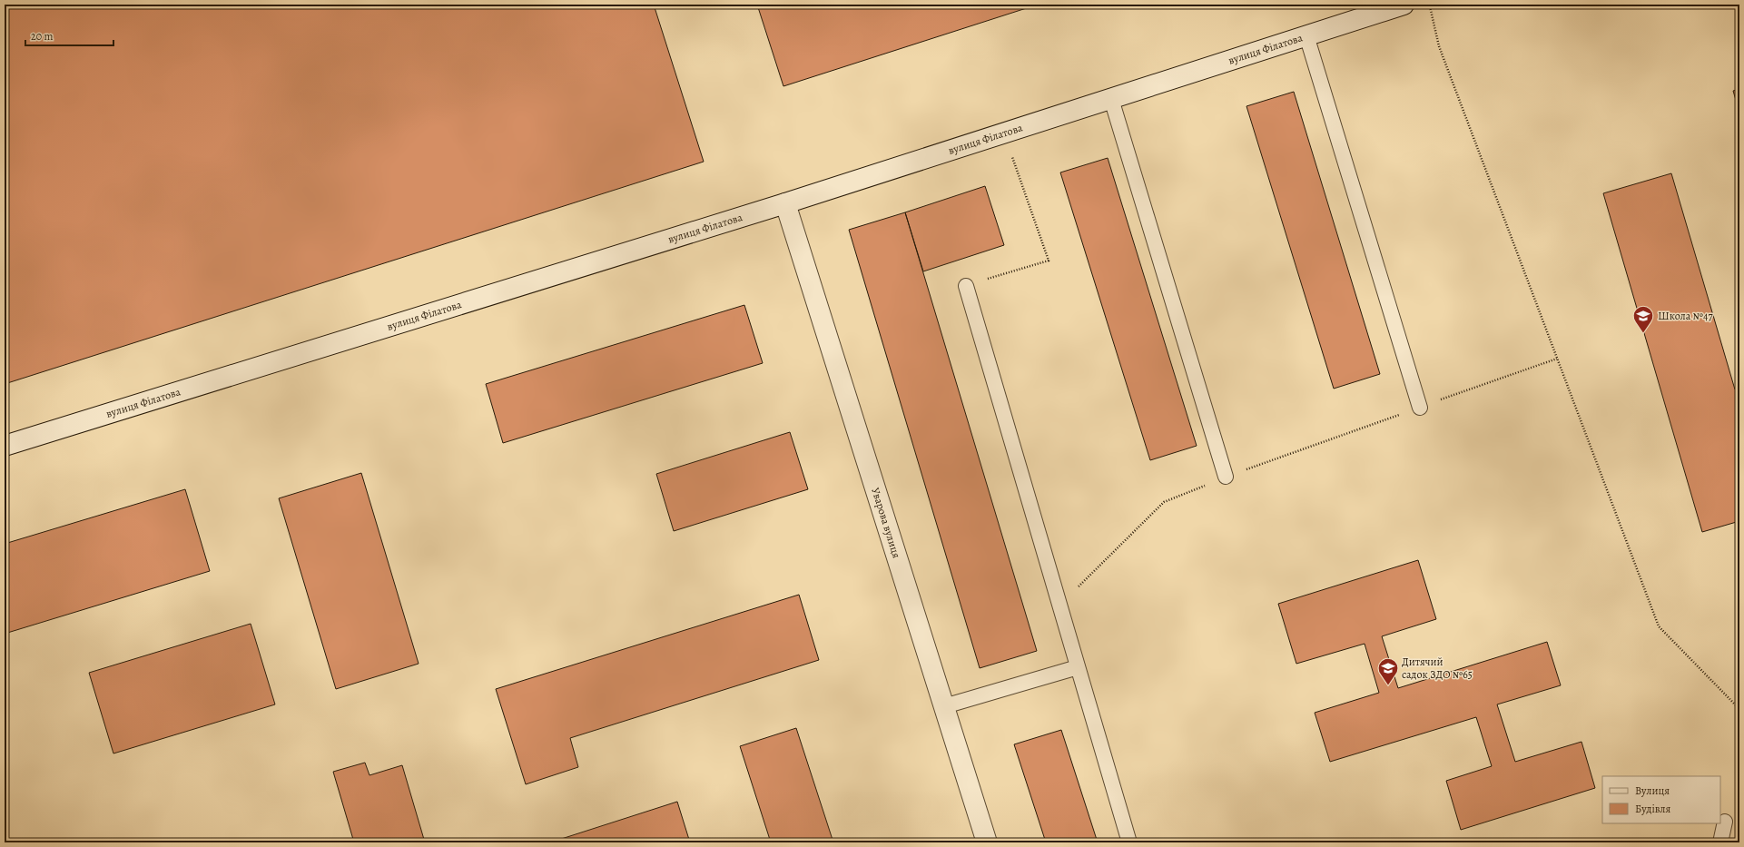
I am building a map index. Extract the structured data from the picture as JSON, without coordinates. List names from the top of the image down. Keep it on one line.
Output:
{"streets":{"street":["вулиця Філатова","Уварова вулиця"]},"crossings":[["вулиця Філатова","Уварова вулиця"]],"places":{"school or university":["Школа №47","Дитячий садок ЗДО №65"]},"legend":["Вулиця","Будівля"],"scale_bar":"20 m"}
